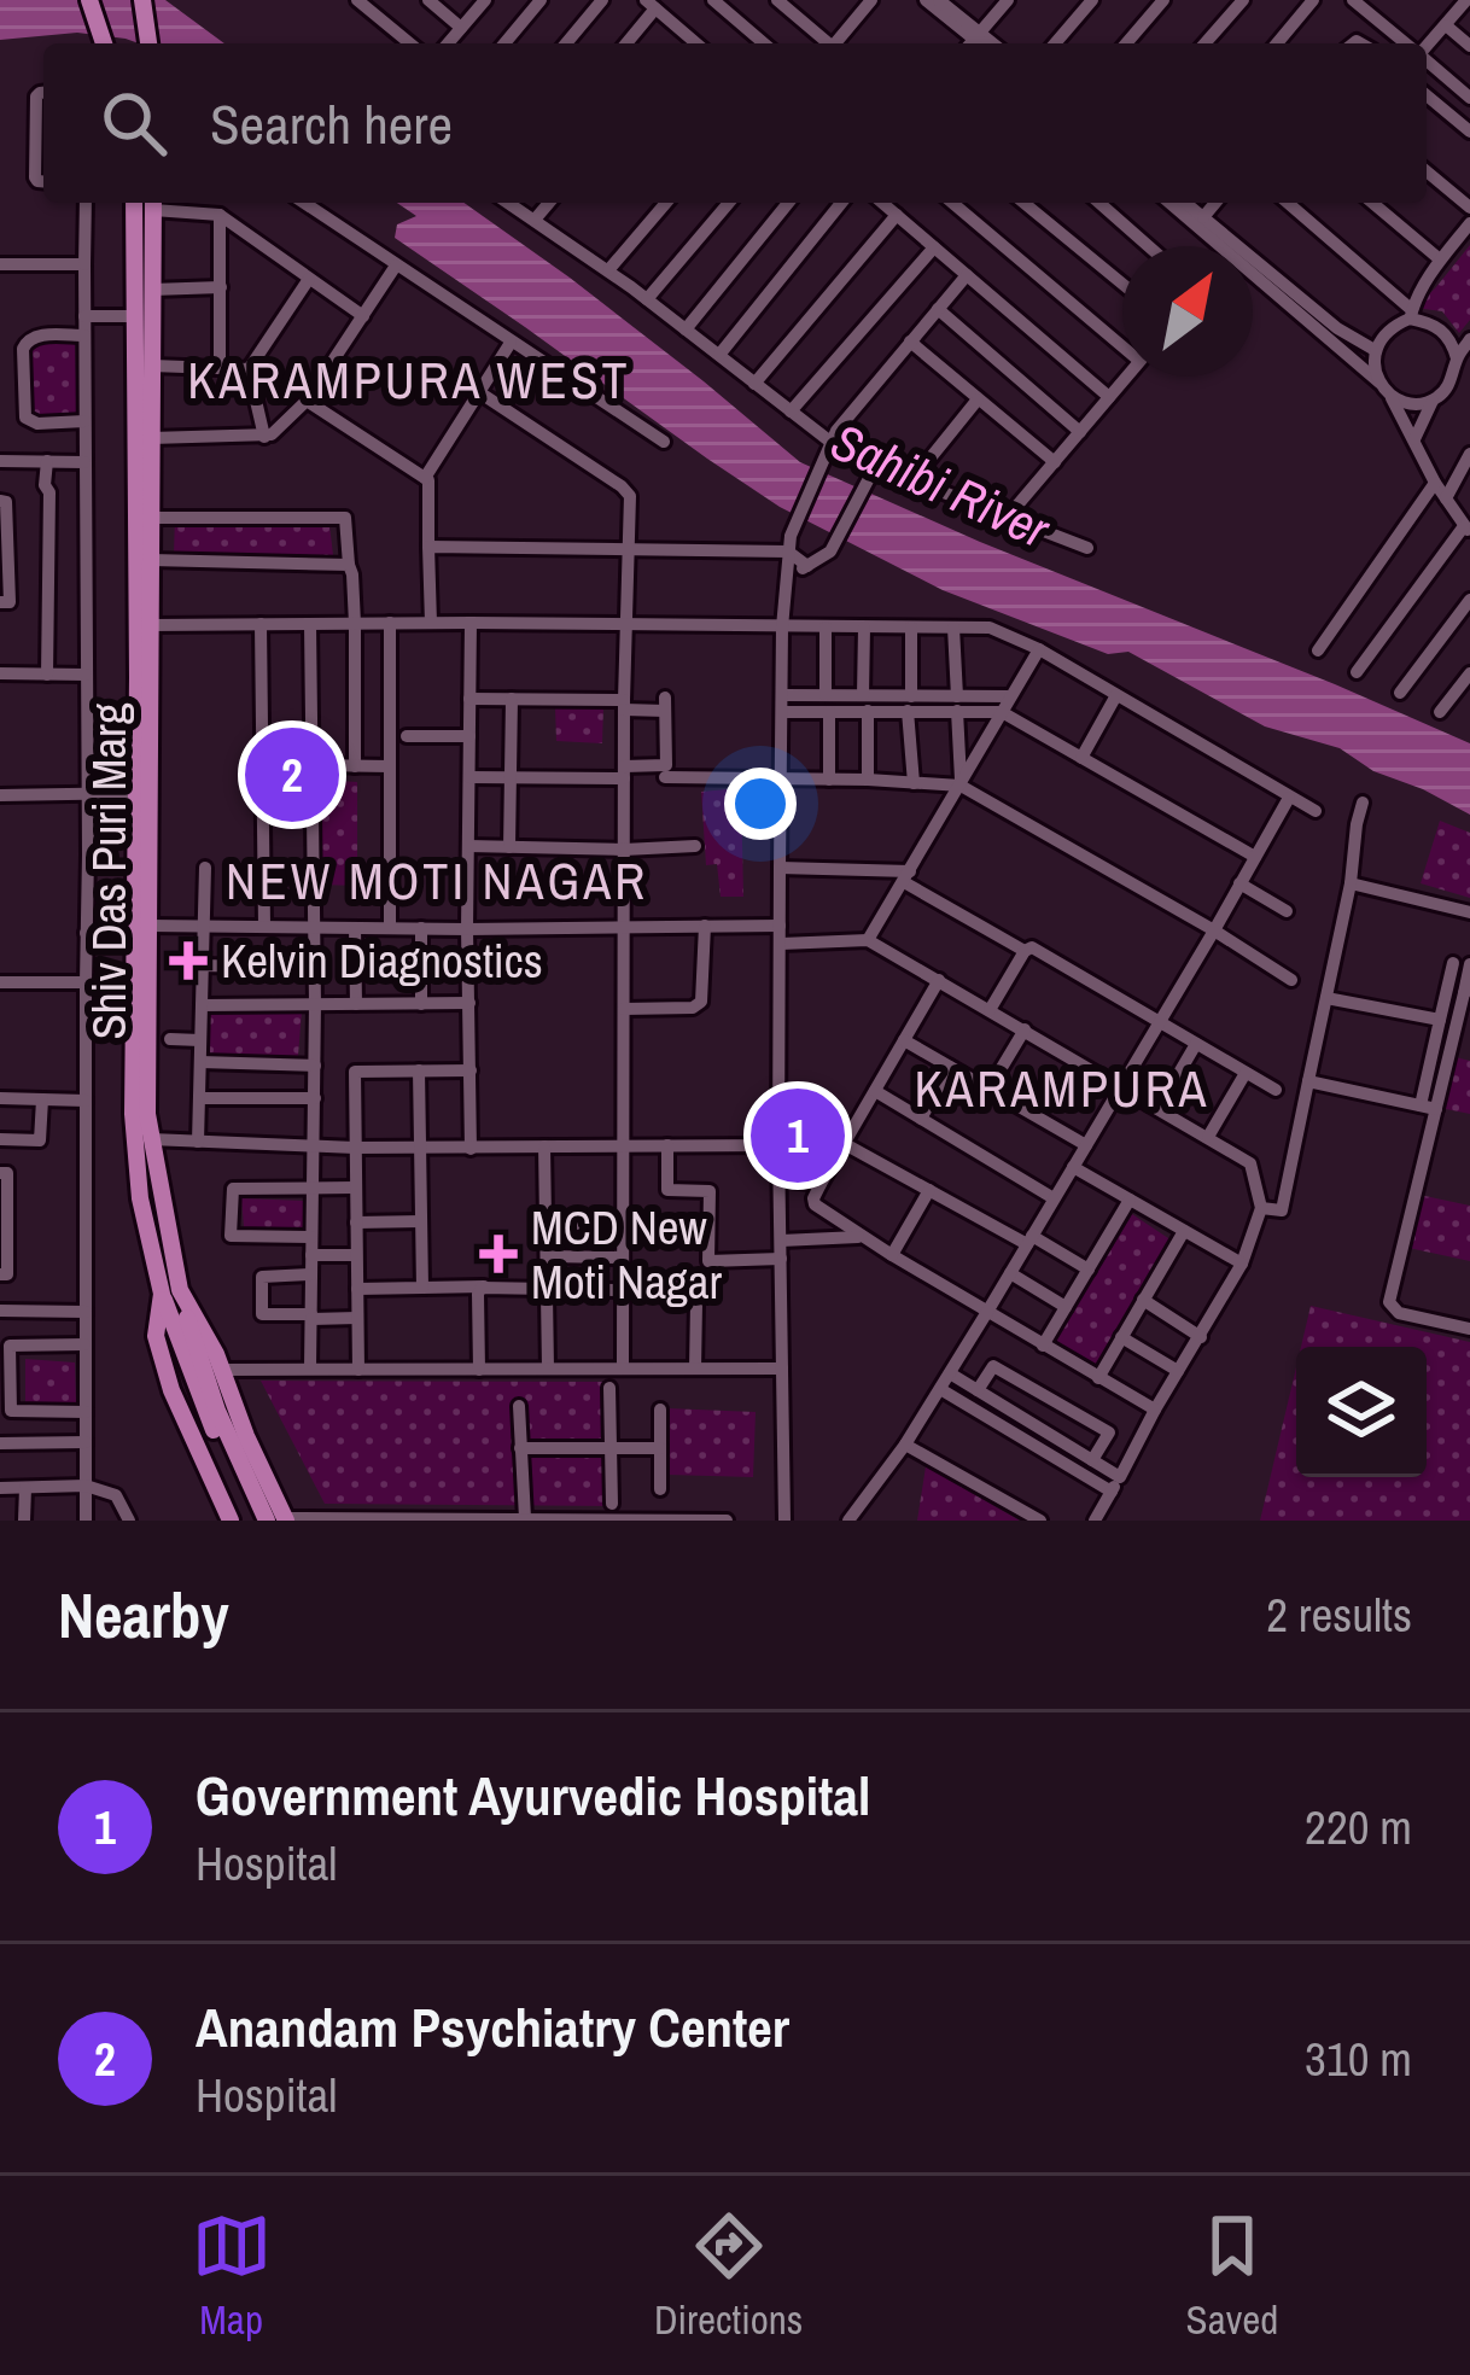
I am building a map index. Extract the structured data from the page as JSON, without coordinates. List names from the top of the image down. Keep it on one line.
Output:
{"streets":{"main road":["Shiv Das Puri Marg"]},"districts":["KARAMPURA WEST","NEW MOTI NAGAR","KARAMPURA"],"water":["Sahibi River"],"places":{"health":["Kelvin Diagnostics","MCD New Moti Nagar"]},"north":"top right","page":{"search":"Search here","pins":["2","1"],"heading":["Nearby","2 results"],"list":[{"mark":"1","name":"Government Ayurvedic Hospital","note":"Hospital","value":"220 m"},{"mark":"2","name":"Anandam Psychiatry Center","note":"Hospital","value":"310 m"}],"nav":["Map","Directions","Saved"]}}
